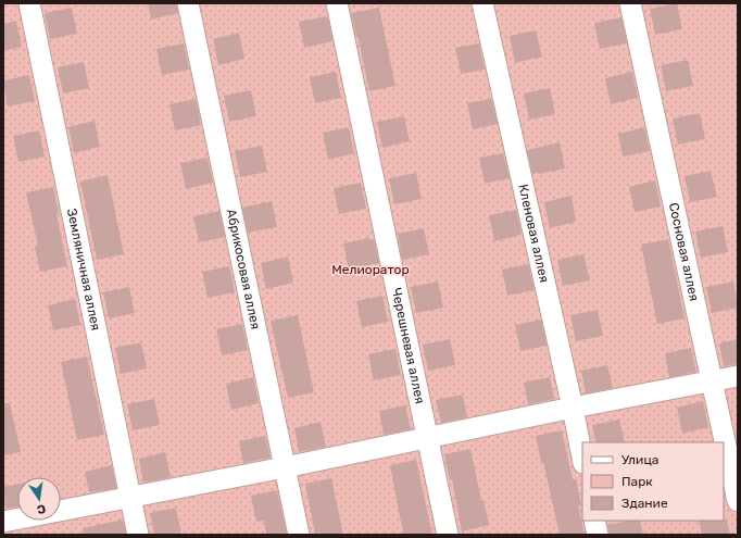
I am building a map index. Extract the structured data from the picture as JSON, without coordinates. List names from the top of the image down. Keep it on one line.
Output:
{"streets":{"street":["Кленовая аллея","Сосновая аллея","Абрикосовая аллея","Земляничная аллея","Черешневая аллея"]},"parks":["Мелиоратор"],"legend":["Улица","Парк","Здание"],"north":"bottom"}
